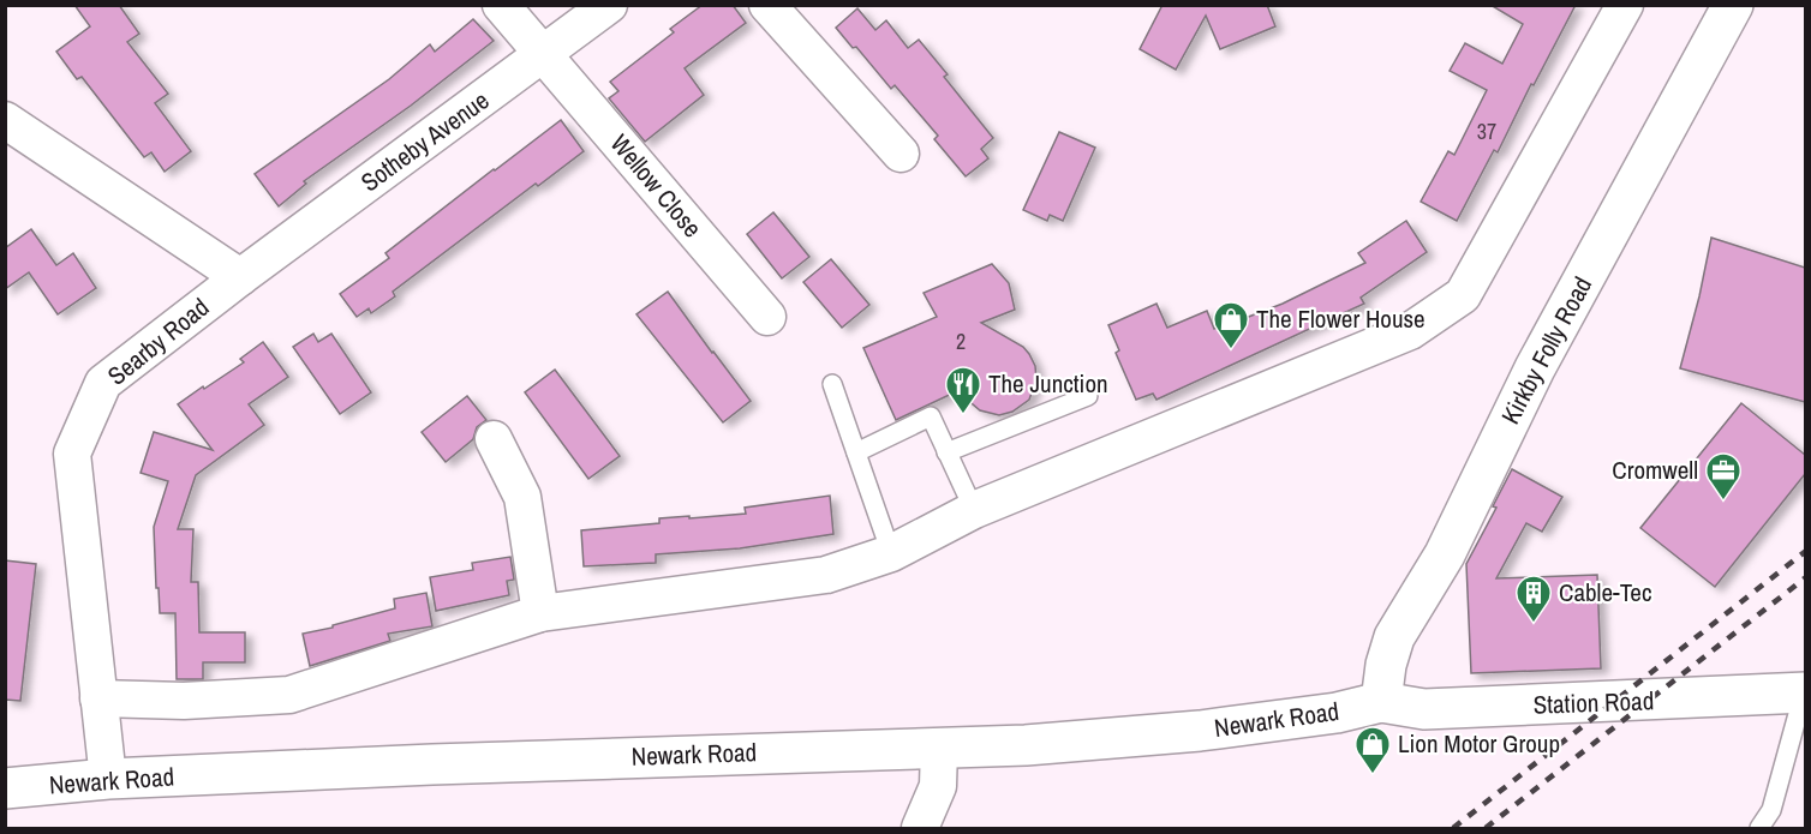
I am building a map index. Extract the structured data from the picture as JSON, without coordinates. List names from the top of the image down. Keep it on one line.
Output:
{"streets":{"main road":["Kirkby Folly Road","Station Road","Newark Road"],"street":["Sotheby Avenue","Wellow Close","Searby Road"]},"crossings":[["Sotheby Avenue","Wellow Close"],["Sotheby Avenue","Searby Road"],["Searby Road","Newark Road"],["Kirkby Folly Road","Station Road"],["Kirkby Folly Road","Newark Road"],["Station Road","Newark Road"]],"places":{"shop":["The Flower House","Lion Motor Group"],"restaurant":["The Junction"],"office":["Cromwell"],"building":["Cable-Tec"]},"house_numbers":["37","2"]}
